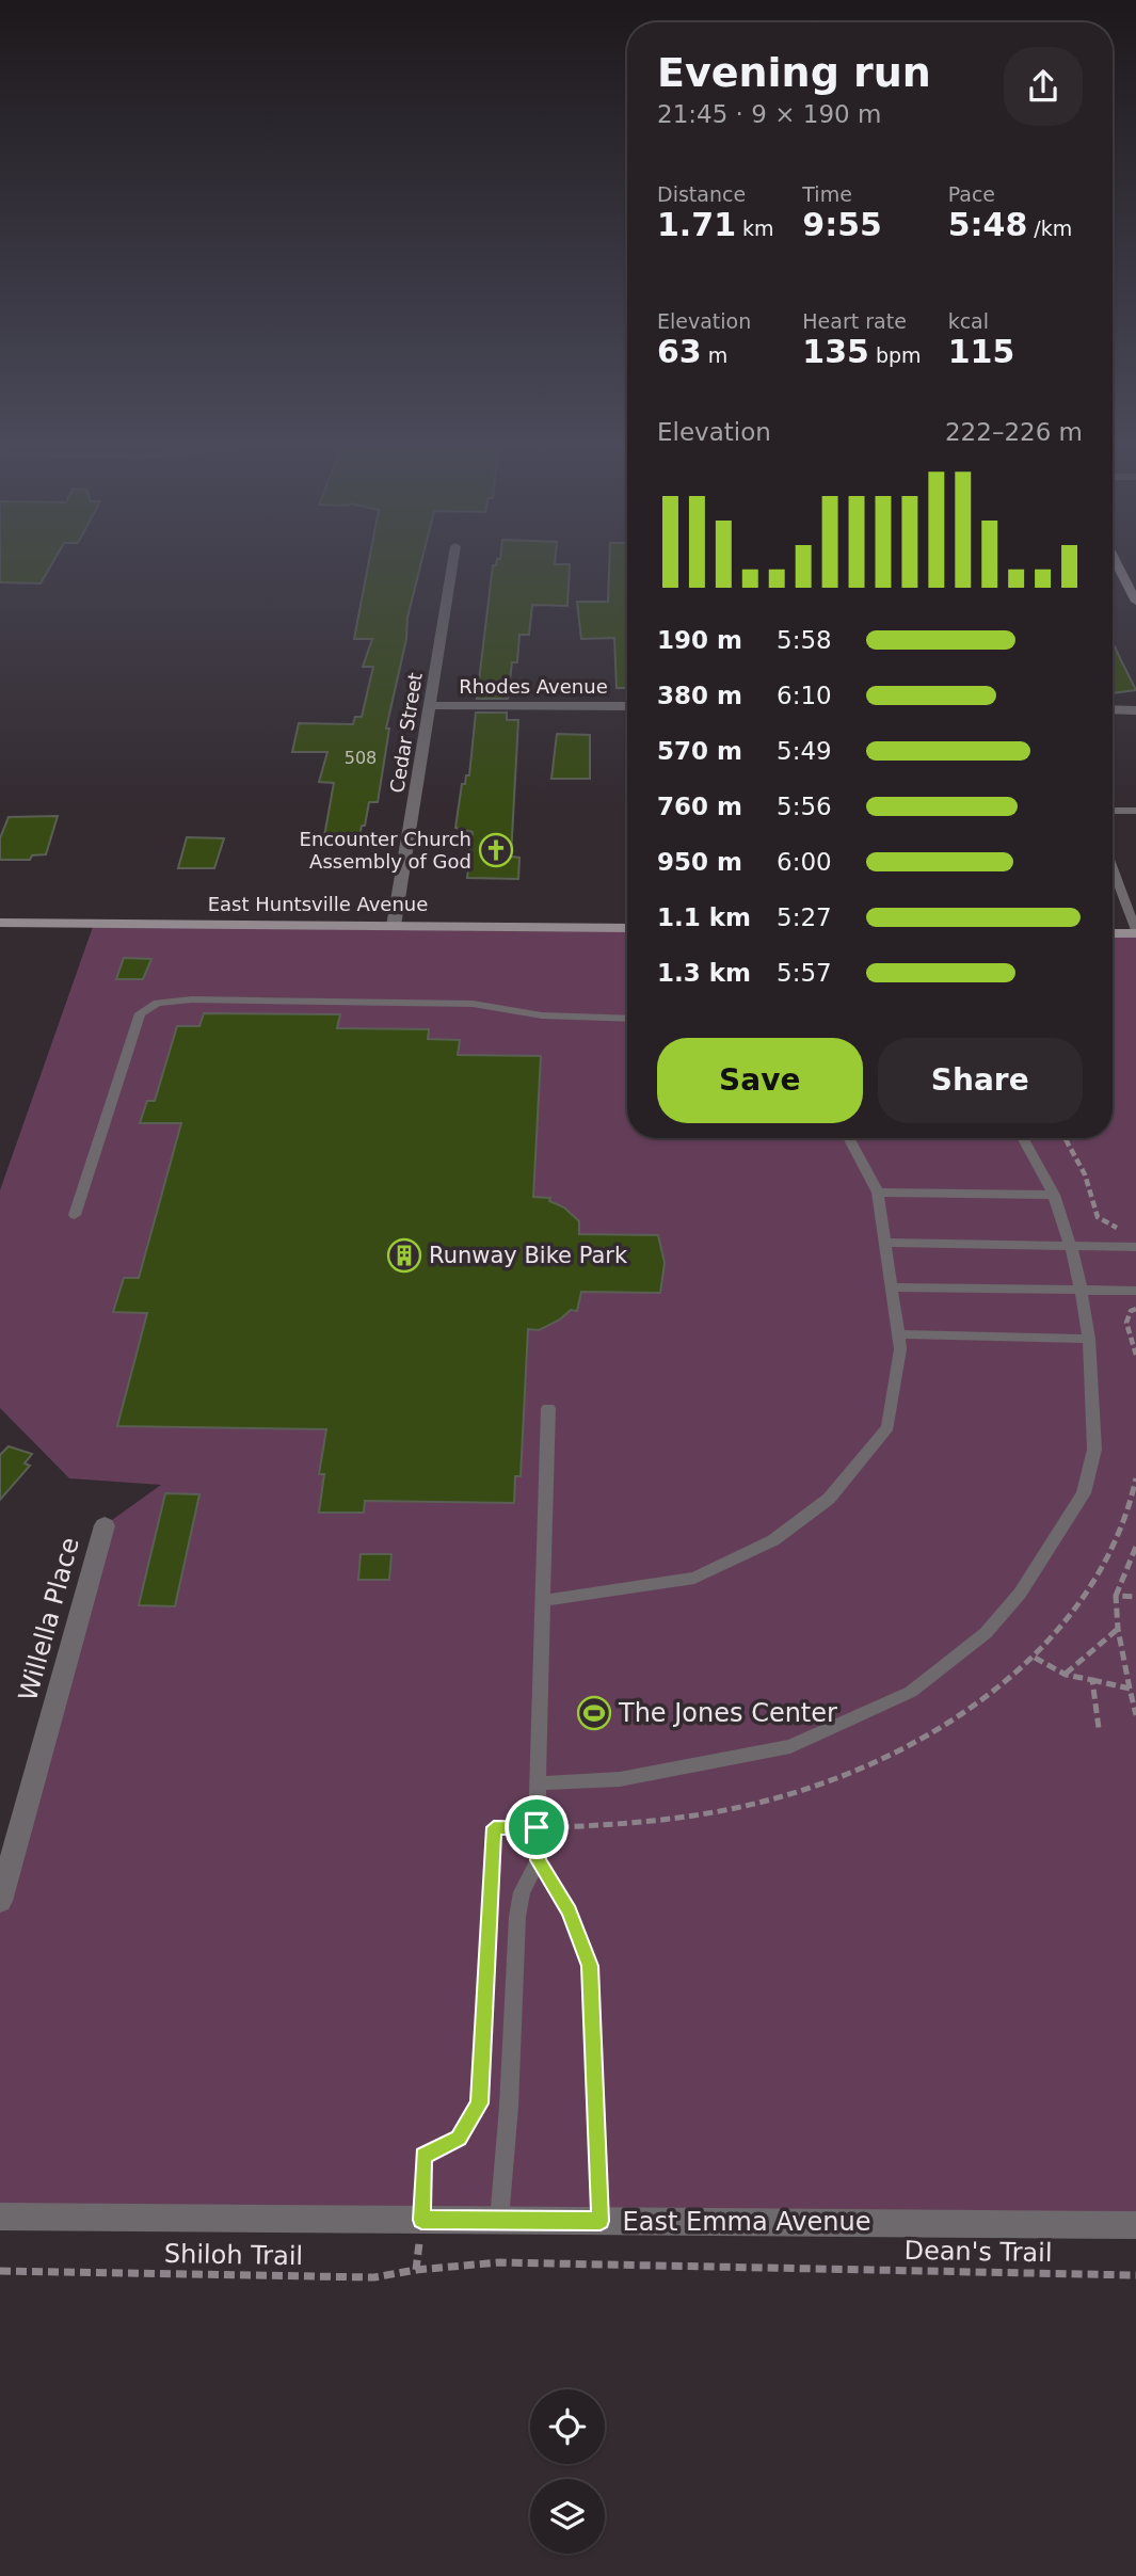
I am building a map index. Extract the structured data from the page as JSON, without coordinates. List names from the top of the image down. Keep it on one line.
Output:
{"streets":{"main road":["East Huntsville Avenue"],"street":["Rhodes Avenue","Cedar Street","Willella Place","East Emma Avenue"],"path":["Dean's Trail","Shiloh Trail"]},"crossings":[["Rhodes Avenue","Cedar Street"],["Cedar Street","East Huntsville Avenue"],["Dean's Trail","Shiloh Trail"]],"places":{"church":["Encounter Church Assembly of God"],"building":["Runway Bike Park"],"sports":["The Jones Center"]},"house_numbers":["508"],"page":{"heading":["Evening run","21:45 · 9 × 190 m"],"stats":[["Distance","1.71 km"],["Time","9:55"],["Pace","5:48 /km"],["Elevation","63 m"],["Heart rate","135 bpm"],["kcal","115"]],"chart":["Elevation","222–226 m"],"list":[{"name":"190 m","note":"5:58"},{"name":"380 m","note":"6:10"},{"name":"570 m","note":"5:49"},{"name":"760 m","note":"5:56"},{"name":"950 m","note":"6:00"},{"name":"1.1 km","note":"5:27"},{"name":"1.3 km","note":"5:57"}],"buttons":["Save","Share"]}}
